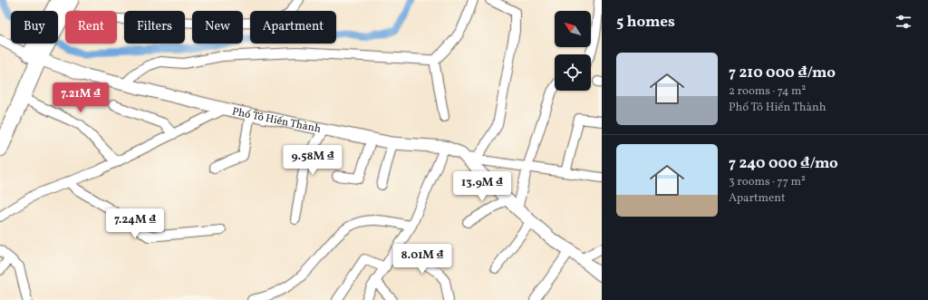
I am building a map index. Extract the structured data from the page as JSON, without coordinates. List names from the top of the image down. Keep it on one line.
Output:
{"streets":{"street":["Phố Tô Hiến Thành"]},"north":"top left","page":{"heading":"5 homes","chip":["Buy","Rent","Filters","New","Apartment"],"list":[{"name":"7 210 000 ₫/mo","note":"2 rooms · 74 m² · Phố Tô Hiến Thành"},{"name":"7 240 000 ₫/mo","note":"3 rooms · 77 m² · Apartment"}],"price":["7.21M ₫","9.58M ₫","13.9M ₫","7.24M ₫","8.01M ₫"]}}
